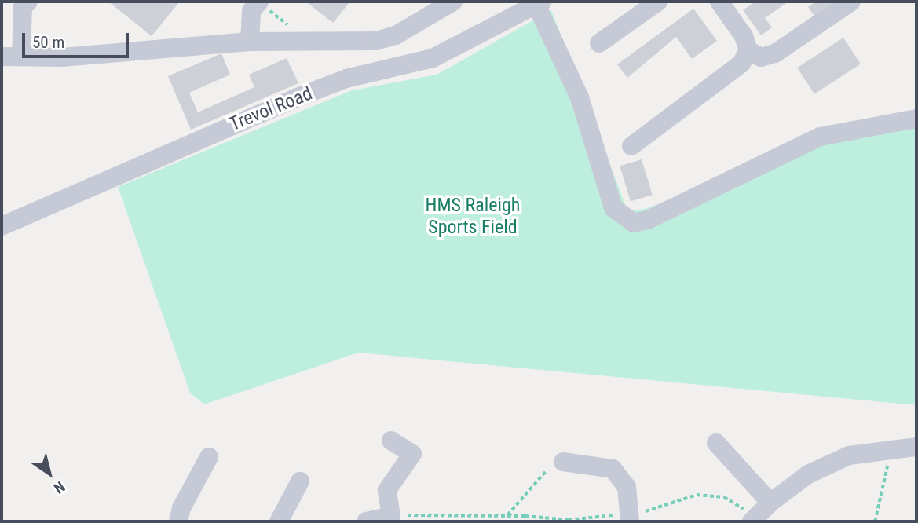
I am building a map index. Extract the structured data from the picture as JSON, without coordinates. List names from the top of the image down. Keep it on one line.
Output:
{"streets":{"street":["Trevol Road"]},"parks":["HMS Raleigh Sports Field"],"scale_bar":"50 m","north":"bottom right"}
